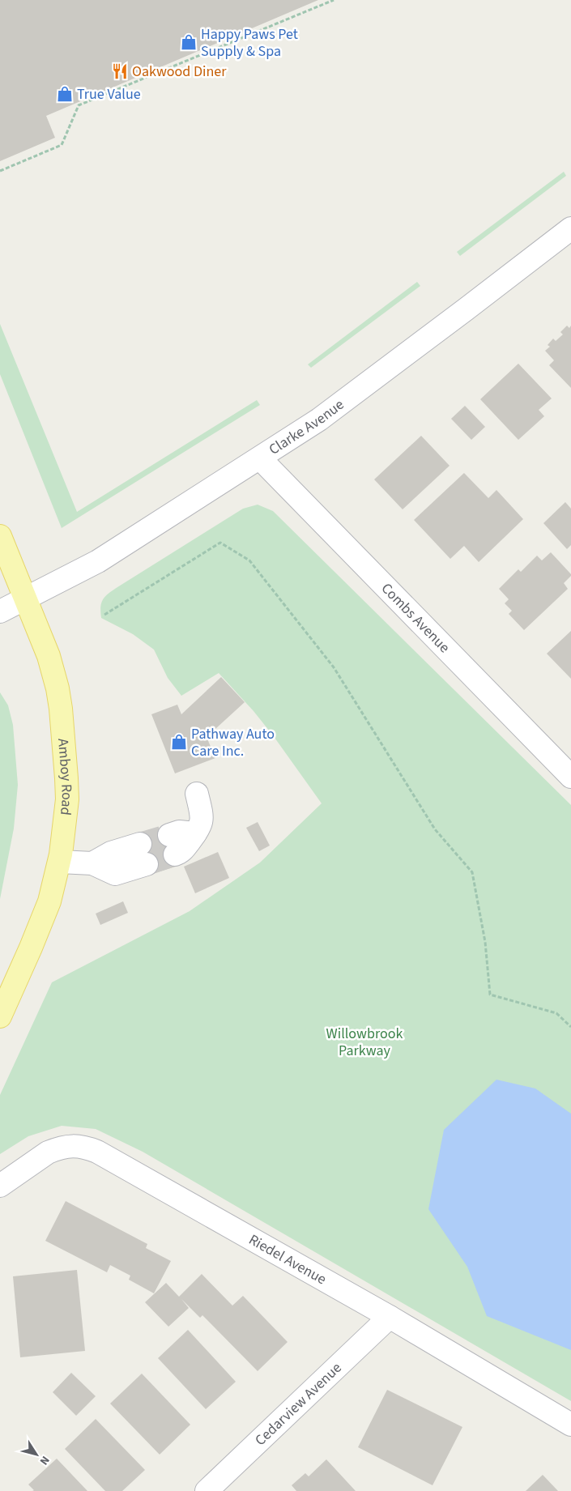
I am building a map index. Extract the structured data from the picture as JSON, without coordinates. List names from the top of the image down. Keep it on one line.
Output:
{"streets":{"main road":["Amboy Road"],"street":["Clarke Avenue","Combs Avenue","Riedel Avenue","Cedarview Avenue"]},"crossings":[["Clarke Avenue","Combs Avenue"],["Clarke Avenue","Amboy Road"],["Riedel Avenue","Cedarview Avenue"]],"parks":["Willowbrook Parkway"],"places":{"shop":["Happy Paws Pet Supply & Spa","True Value","Pathway Auto Care Inc."],"restaurant":["Oakwood Diner"]},"north":"bottom right"}
